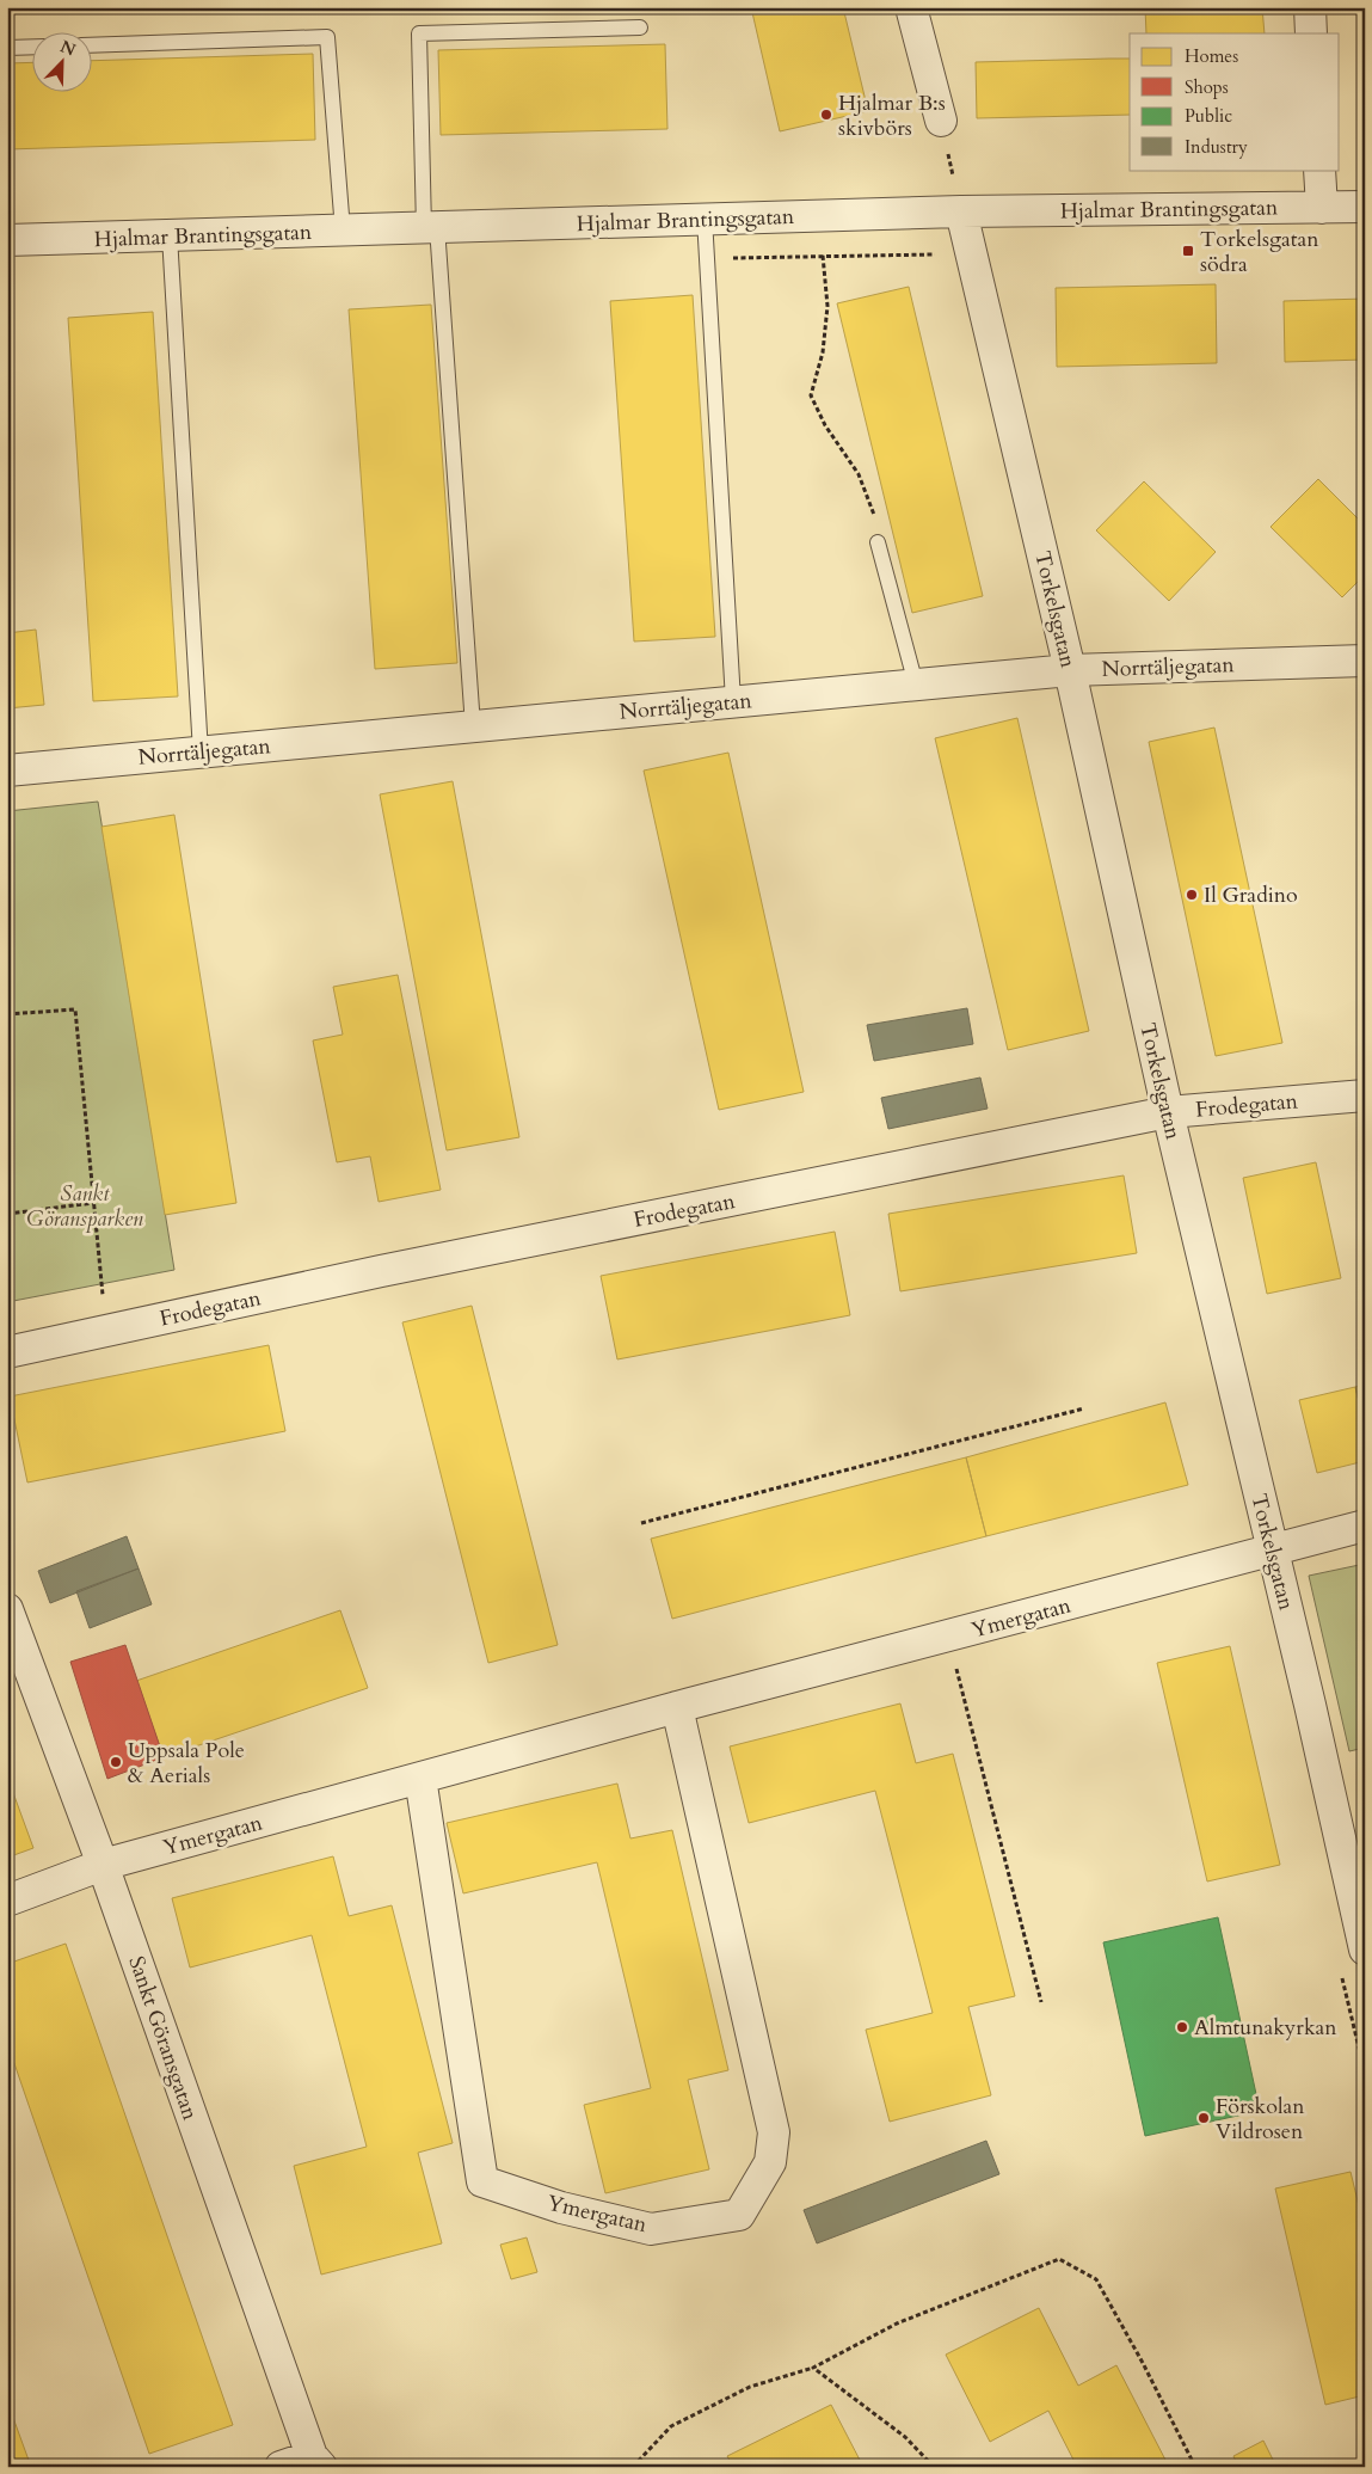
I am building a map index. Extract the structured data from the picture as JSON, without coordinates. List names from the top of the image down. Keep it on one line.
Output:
{"streets":{"street":["Hjalmar Brantingsgatan","Torkelsgatan","Norrtäljegatan","Frodegatan","Ymergatan","Sankt Göransgatan"]},"crossings":[["Hjalmar Brantingsgatan","Torkelsgatan"],["Torkelsgatan","Norrtäljegatan"],["Torkelsgatan","Frodegatan"],["Torkelsgatan","Ymergatan"],["Ymergatan","Sankt Göransgatan"]],"parks":["Sankt Göransparken"],"places":{"other":["Hjalmar B:s skivbörs","Il Gradino","Uppsala Pole & Aerials","Almtunakyrkan","Förskolan Vildrosen"],"transit":["Torkelsgatan södra"]},"legend":["Homes","Shops","Public","Industry"],"north":"top right"}
